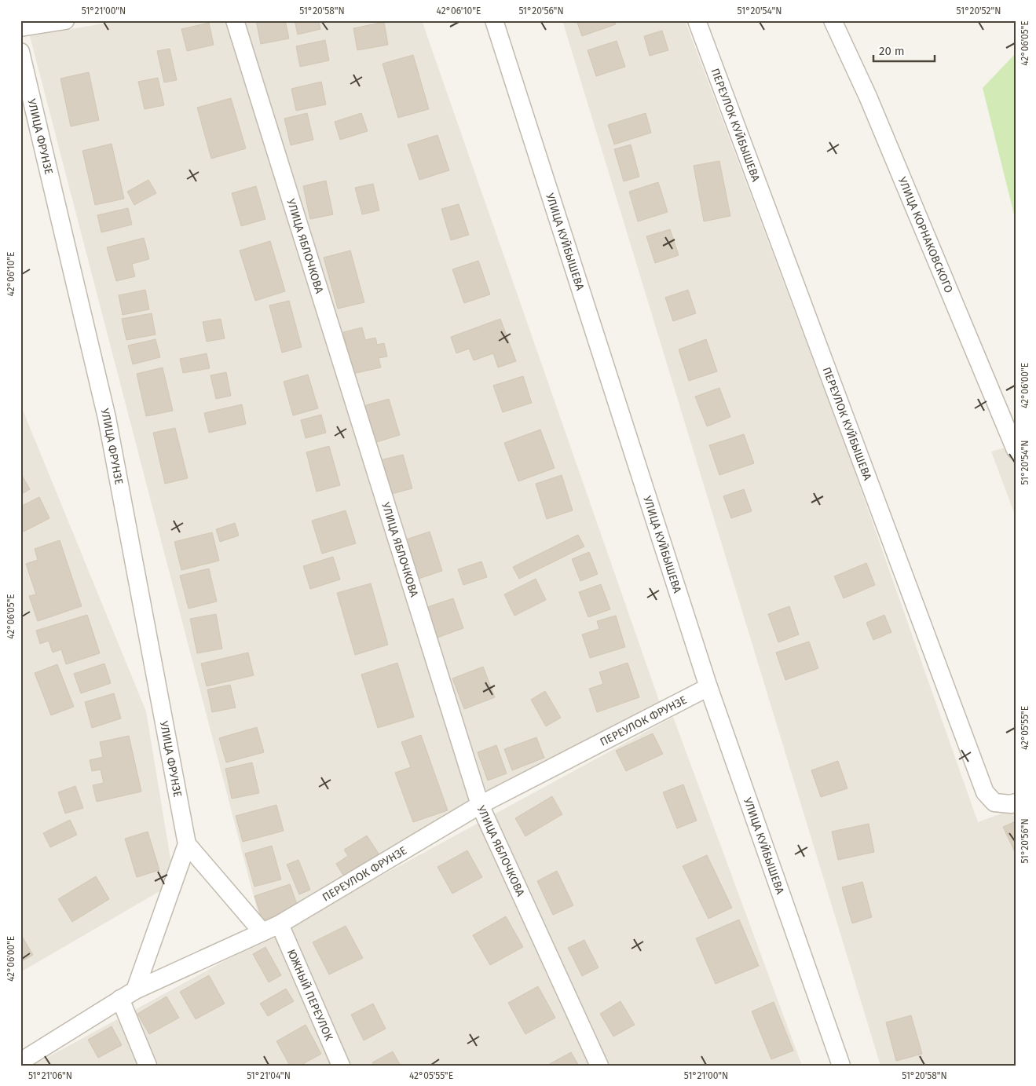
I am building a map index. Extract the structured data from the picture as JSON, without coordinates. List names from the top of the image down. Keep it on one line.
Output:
{"streets":{"street":["ПЕРЕУЛОК КУЙБЫШЕВА","УЛИЦА ФРУНЗЕ","УЛИЦА КОРНАКОВСКОГО","УЛИЦА КУЙБЫШЕВА","УЛИЦА ЯБЛОЧКОВА","ПЕРЕУЛОК ФРУНЗЕ","ЮЖНЫЙ ПЕРЕУЛОК"]},"crossings":[["УЛИЦА ФРУНЗЕ","ПЕРЕУЛОК ФРУНЗЕ"],["УЛИЦА КУЙБЫШЕВА","ПЕРЕУЛОК ФРУНЗЕ"],["УЛИЦА ЯБЛОЧКОВА","ПЕРЕУЛОК ФРУНЗЕ"],["ПЕРЕУЛОК ФРУНЗЕ","ЮЖНЫЙ ПЕРЕУЛОК"]],"scale_bar":"20 m","coordinates":["51°21'00\"N","51°20'58\"N","42°06'10\"E","51°20'56\"N","51°20'54\"N","51°20'52\"N","42°06'05\"E","42°06'00\"E","42°05'55\"E","51°21'06\"N","51°21'04\"N"]}
